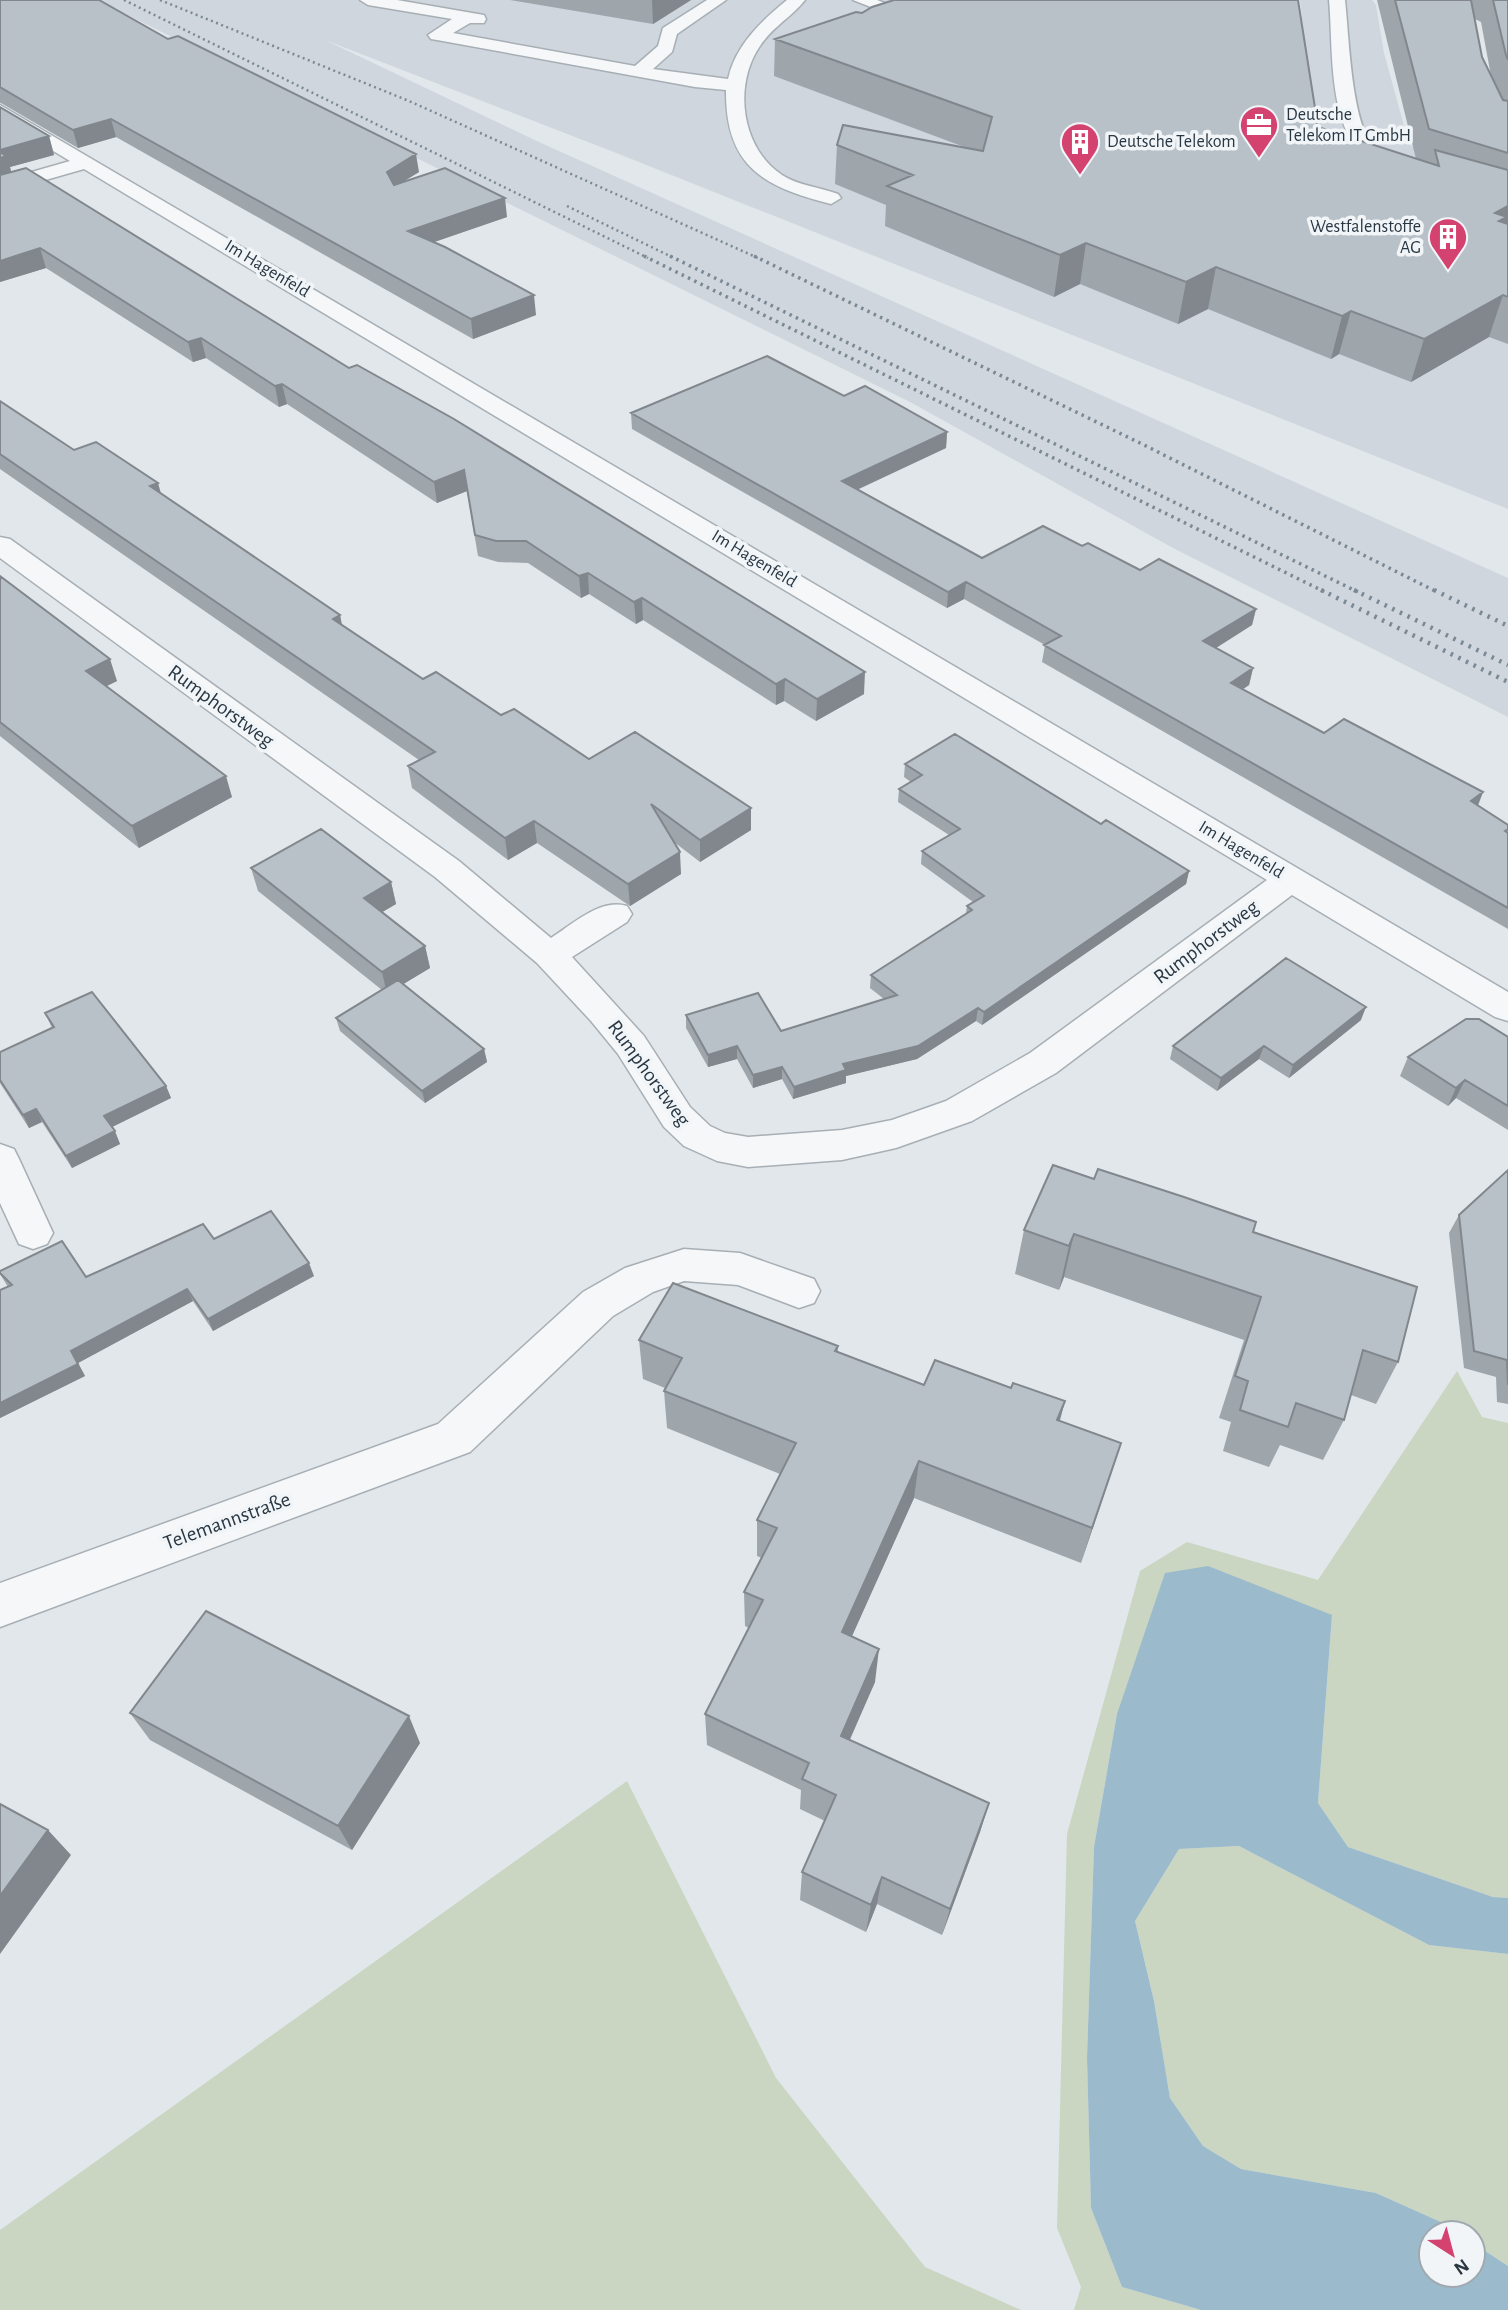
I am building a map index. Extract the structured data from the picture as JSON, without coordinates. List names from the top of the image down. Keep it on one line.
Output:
{"streets":{"street":["Im Hagenfeld","Rumphorstweg","Telemannstraße"]},"crossings":[["Im Hagenfeld","Rumphorstweg"]],"places":{"office":["Deutsche Telekom IT GmbH"],"building":["Deutsche Telekom","Westfalenstoffe AG"]},"north":"bottom right"}
